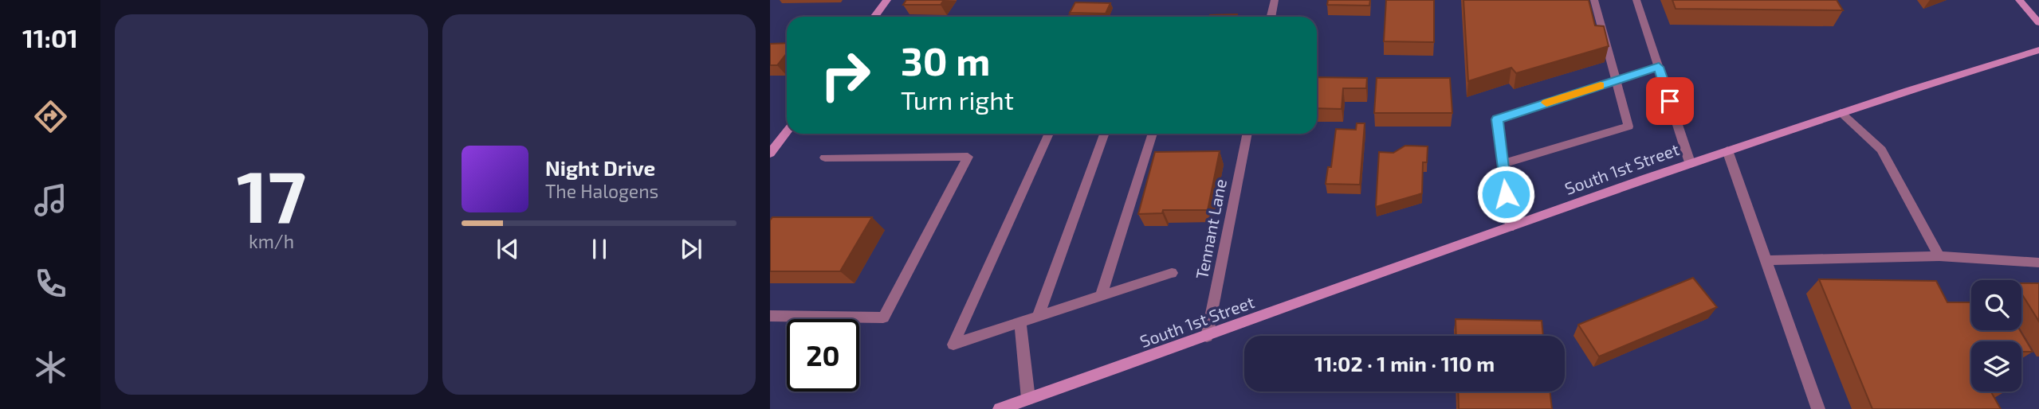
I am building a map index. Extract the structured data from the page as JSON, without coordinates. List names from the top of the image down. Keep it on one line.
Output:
{"streets":{"main road":["South 1st Street"],"street":["Tennant Lane"]},"crossings":[["South 1st Street","Tennant Lane"]],"page":{"tabs":"11:01","tile":["17","km/h"],"turn":["30 m","Turn right"],"song":["Night Drive","The Halogens"],"limit":"20","trip":"11:02 · 1 min · 110 m"}}
